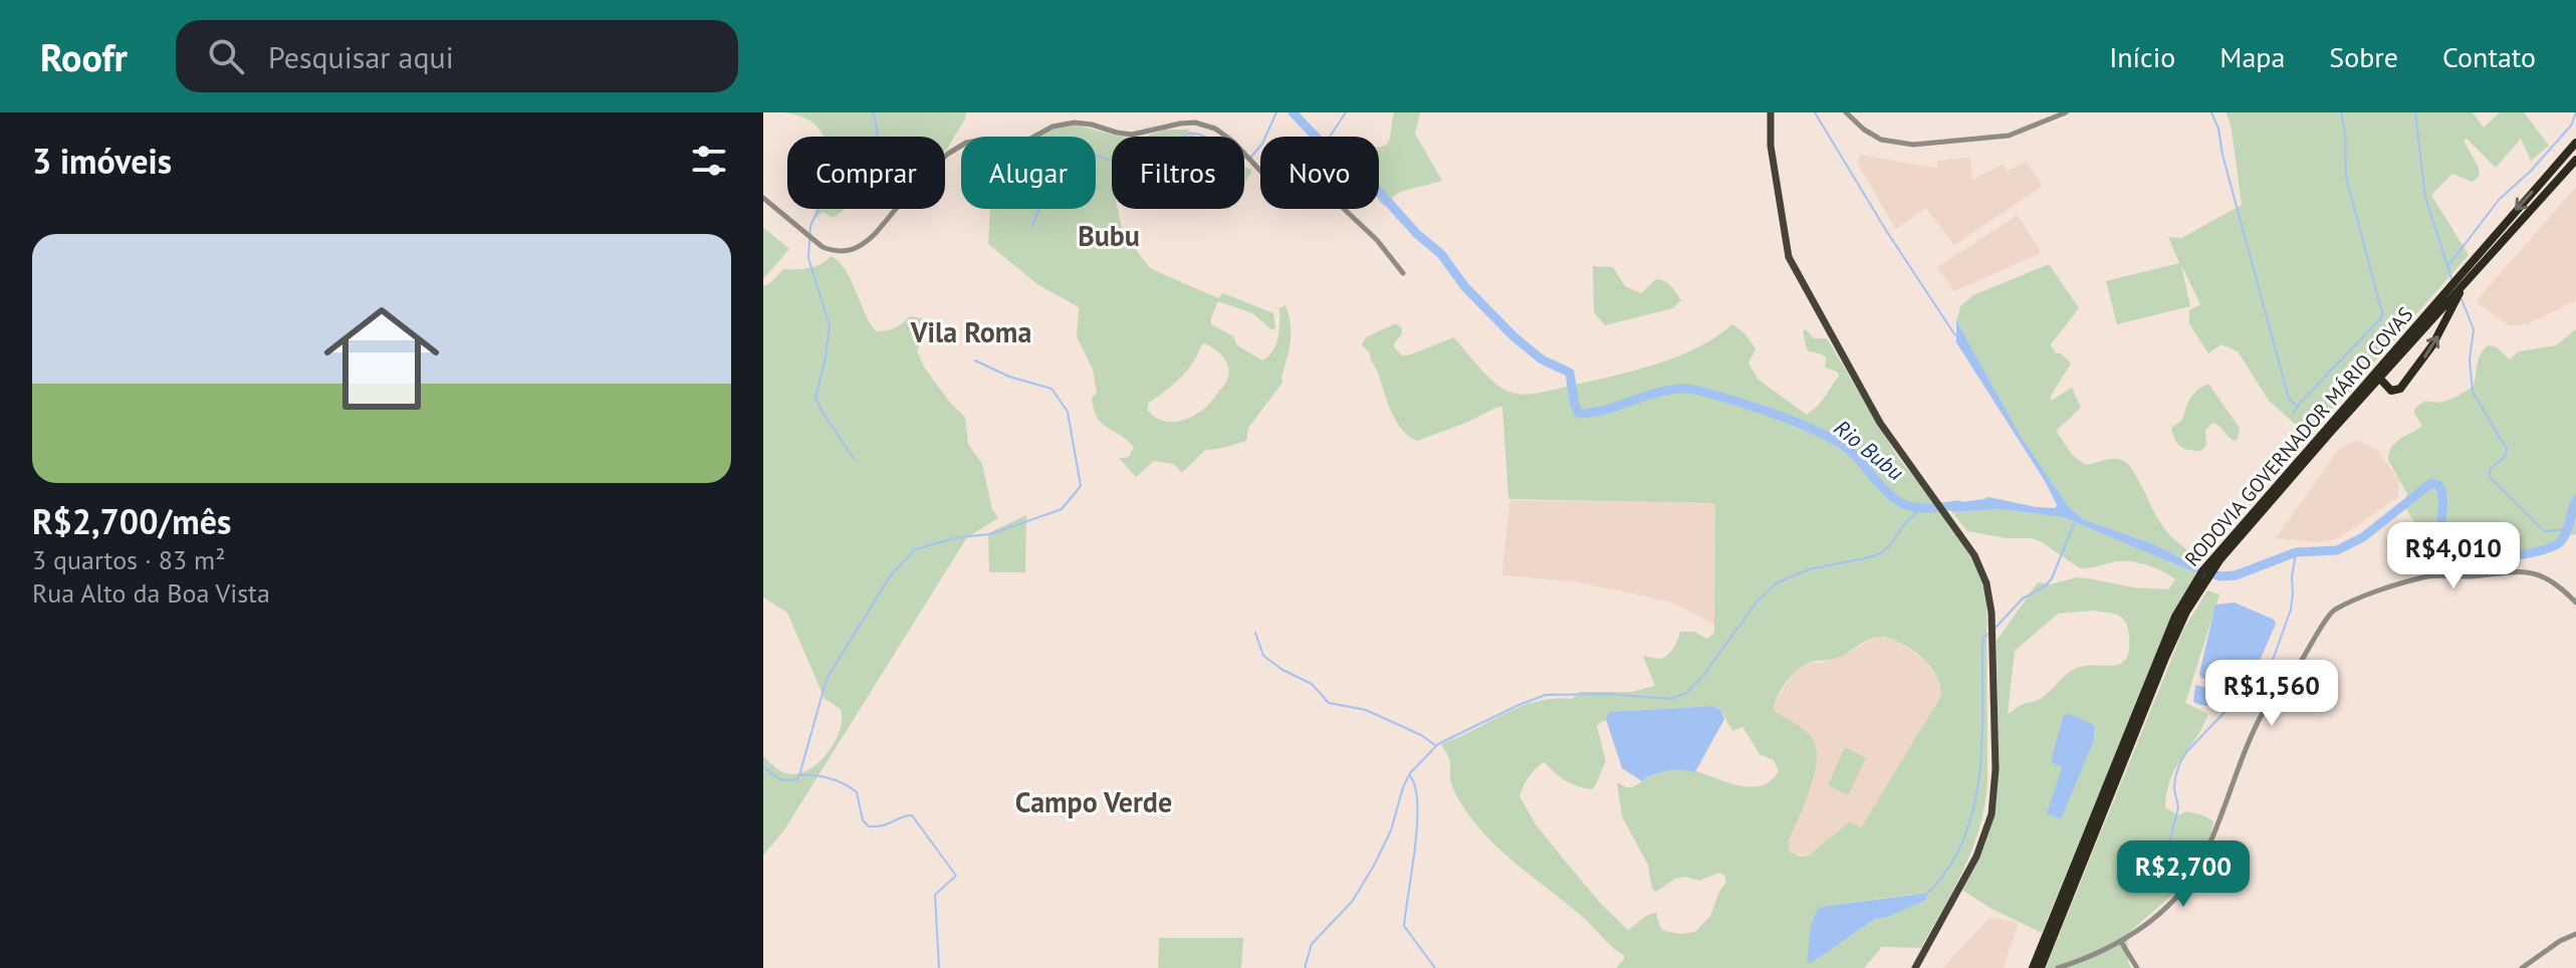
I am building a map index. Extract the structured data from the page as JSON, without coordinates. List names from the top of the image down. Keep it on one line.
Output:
{"streets":{"highway":["RODOVIA GOVERNADOR MÁRIO COVAS"]},"districts":["Bubu","Vila Roma","Campo Verde"],"water":["Rio Bubu"],"page":{"header":"Roofr","search":"Pesquisar aqui","nav":["Início","Mapa","Sobre","Contato"],"heading":"3 imóveis","chip":["Comprar","Alugar","Filtros","Novo"],"list":[{"name":"R$2,700/mês","note":"3 quartos · 83 m² · Rua Alto da Boa Vista"}],"price":["R$4,010","R$1,560","R$2,700"]}}
